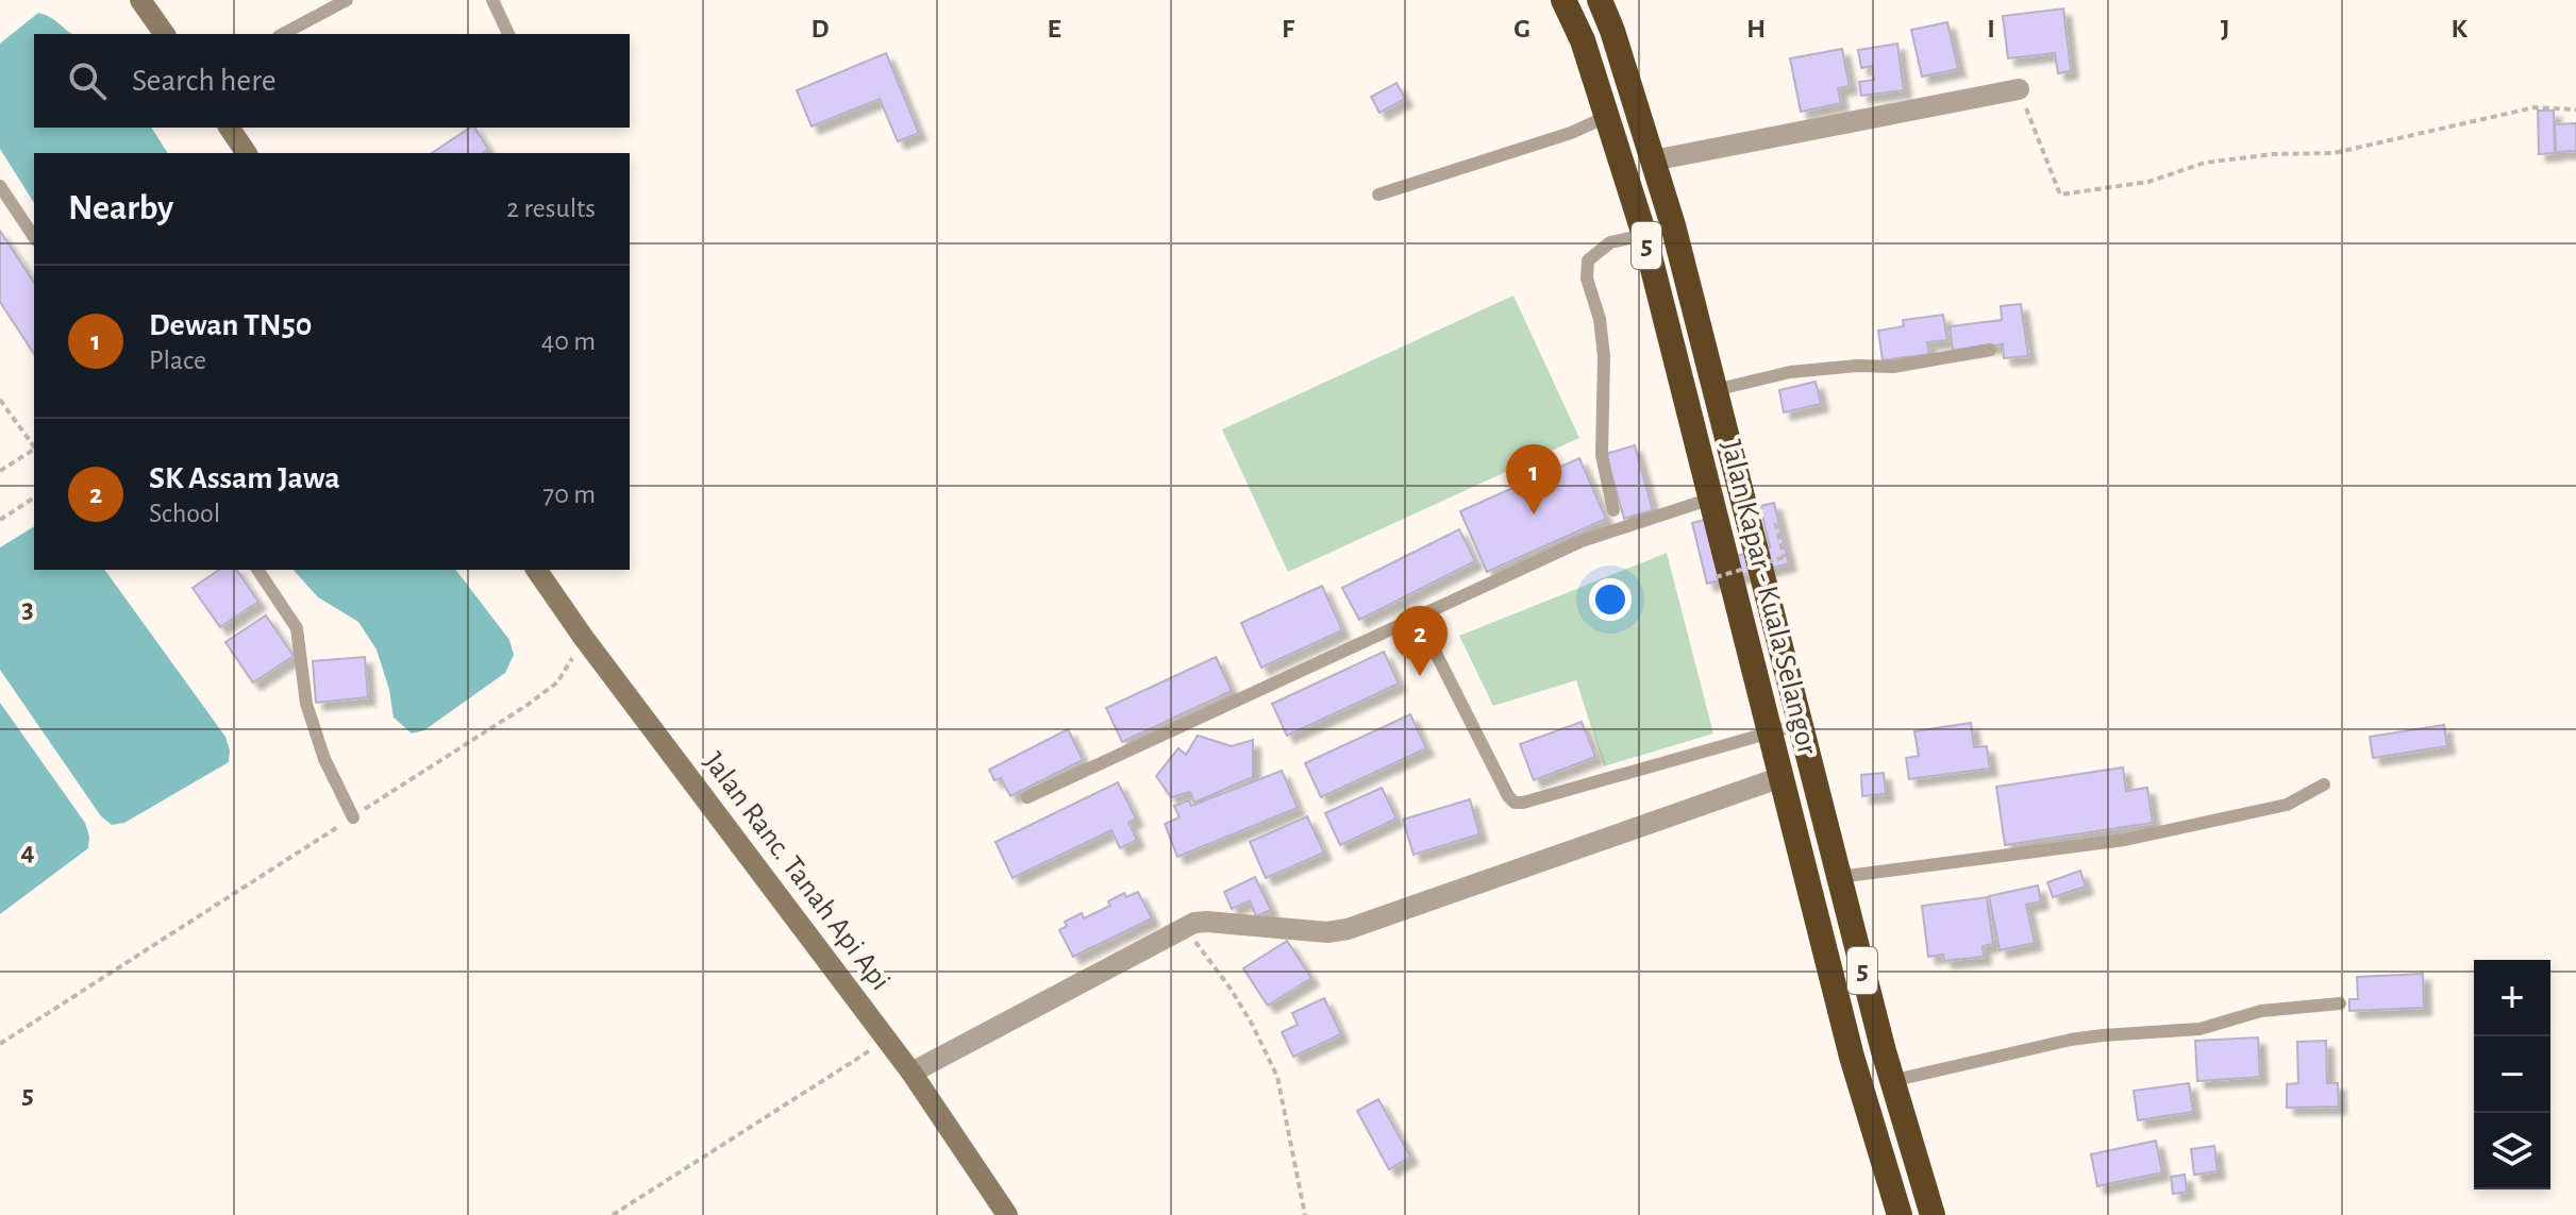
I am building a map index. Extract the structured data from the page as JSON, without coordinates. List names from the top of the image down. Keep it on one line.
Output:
{"streets":{"highway":["5","Jalan Kapar - Kuala Selangor"],"street":["Jalan Ranc. Tanah Api Api"]},"page":{"search":"Search here","heading":["Nearby","2 results"],"list":[{"mark":"1","name":"Dewan TN50","note":"Place","value":"40 m"},{"mark":"2","name":"SK Assam Jawa","note":"School","value":"70 m"}],"pins":["1","2"],"map_buttons":["+","−"]},"grid":{"columns":["D","E","F","G","H","I","J","K"],"rows":["3","4","5"]}}
